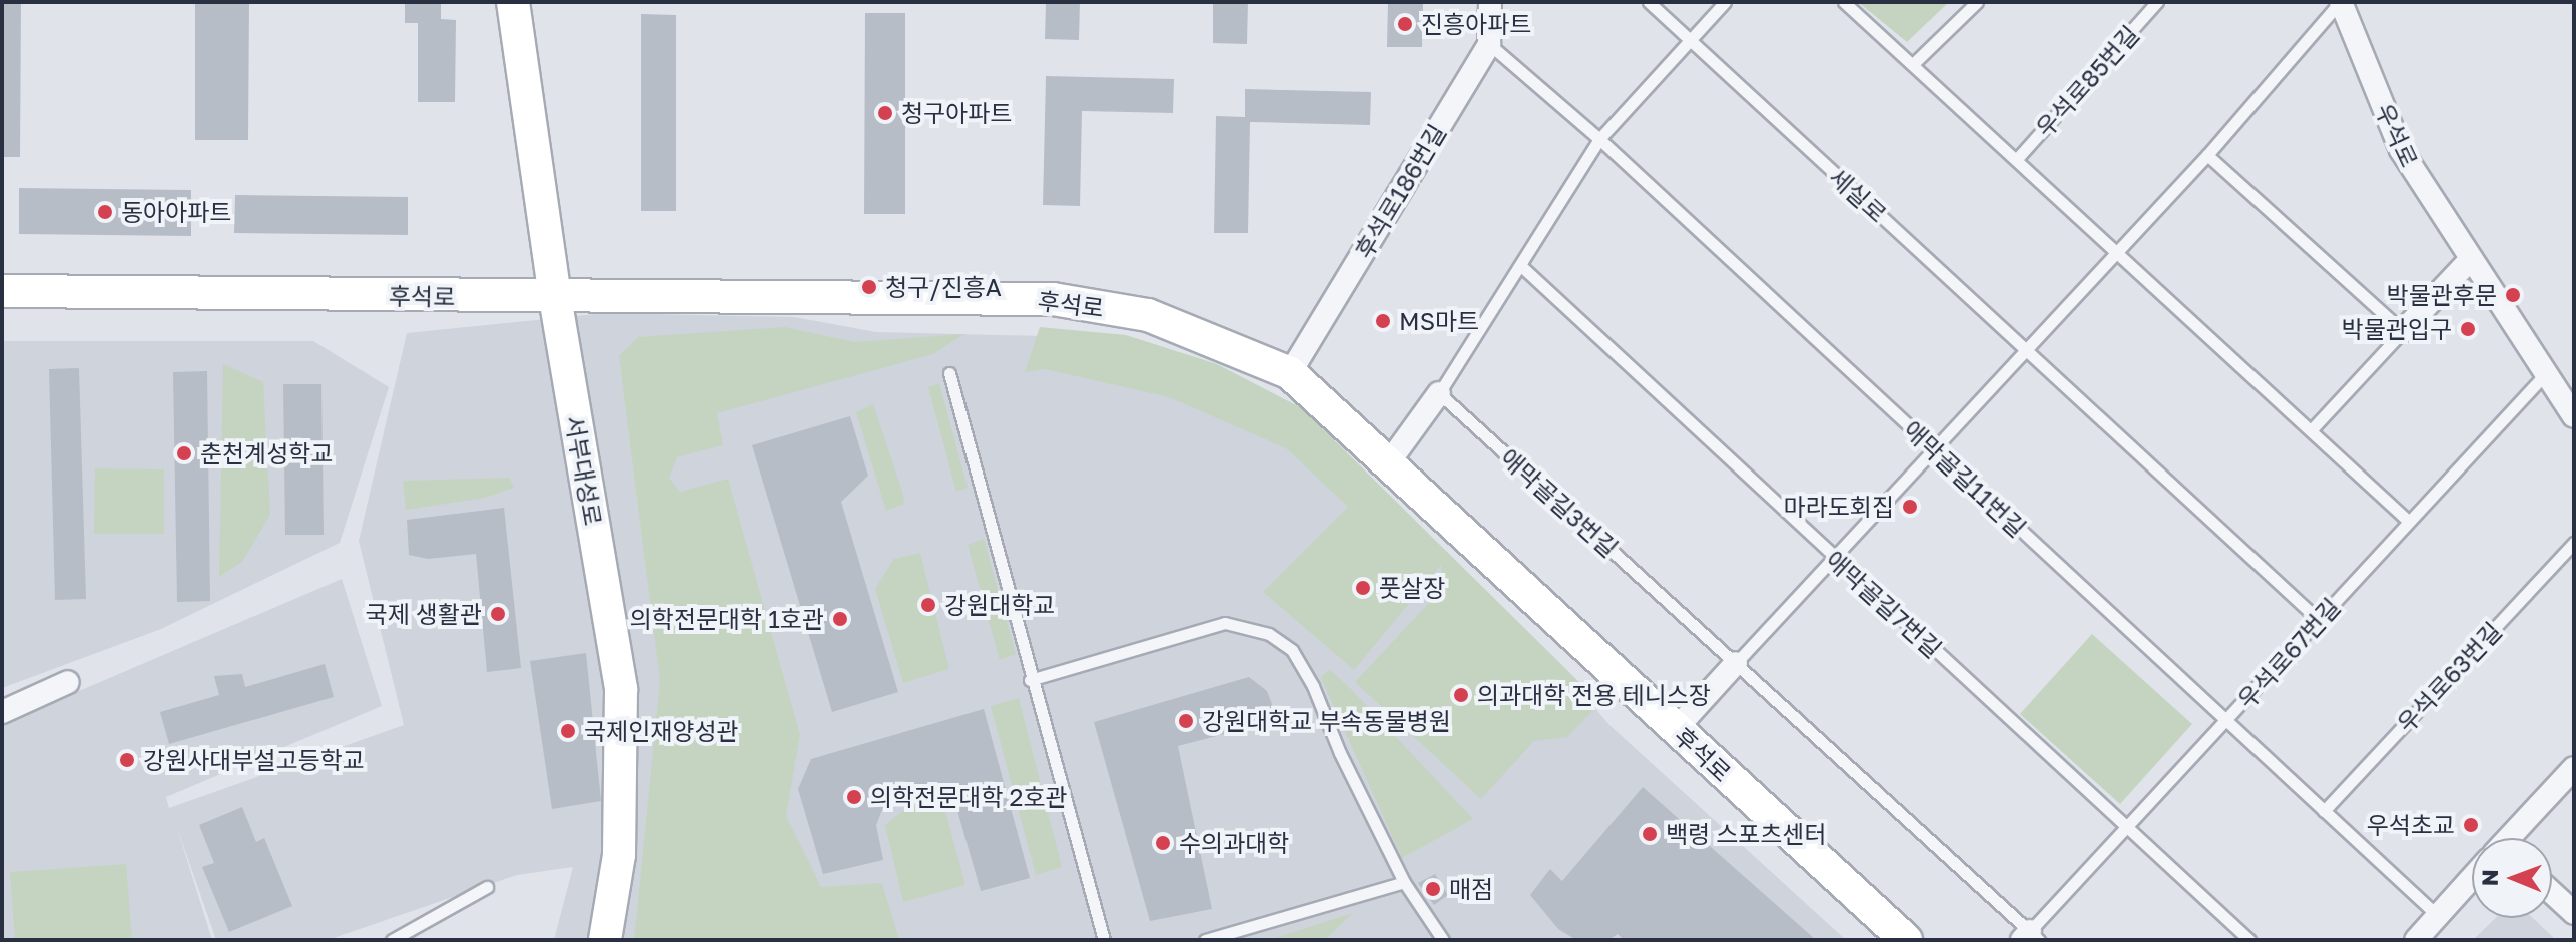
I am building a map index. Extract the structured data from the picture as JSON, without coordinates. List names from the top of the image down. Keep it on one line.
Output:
{"streets":{"street":["우석로","후석로186번길","후석로","서부대성로"],"lane":["우석로85번길","세실로","애막골길11번길","애막골길3번길","애막골길7번길","우석로67번길","우석로63번길"]},"crossings":[["우석로","우석로67번길"],["후석로186번길","후석로"],["후석로186번길","애막골길11번길"],["세실로","우석로67번길"],["후석로","서부대성로"],["애막골길11번길","우석로67번길"],["애막골길11번길","우석로63번길"],["애막골길3번길","우석로67번길"],["애막골길7번길","우석로67번길"]],"places":["진흥아파트","청구아파트","동아아파트","청구/진흥A","박물관후문","MS마트","박물관입구","춘천계성학교","마라도회집","풋살장","강원대학교","국제 생활관","의학전문대학 1호관","의과대학 전용 테니스장","강원대학교 부속동물병원","국제인재양성관","강원사대부설고등학교","의학전문대학 2호관","우석초교","백령 스포츠센터","수의과대학","매점"],"north":"left"}
